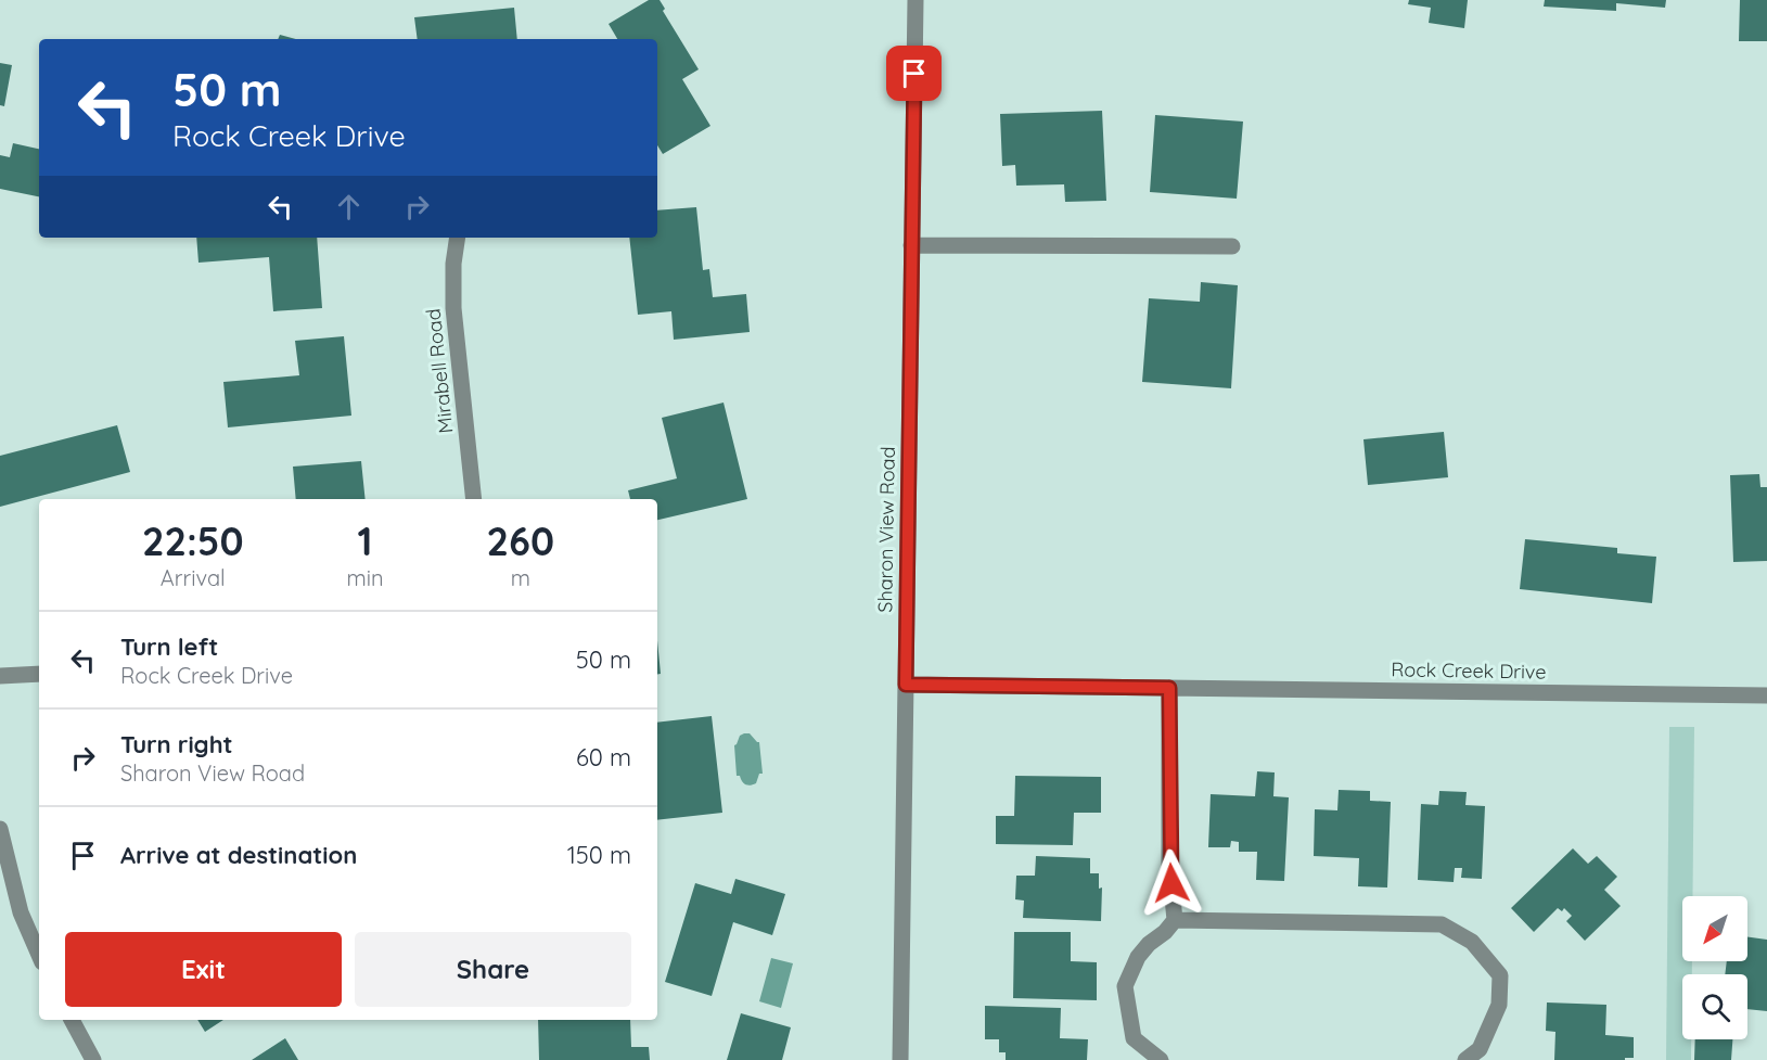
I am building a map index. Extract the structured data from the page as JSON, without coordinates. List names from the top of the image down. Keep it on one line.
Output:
{"streets":{"street":["Mirabell Road","Sharon View Road","Rock Creek Drive"]},"crossings":[["Sharon View Road","Rock Creek Drive"]],"north":"bottom left","page":{"turn":["50 m","Rock Creek Drive"],"eta":["22:50","Arrival","1","min","260","m"],"list":[{"name":"Turn left","note":"Rock Creek Drive","value":"50 m"},{"name":"Turn right","note":"Sharon View Road","value":"60 m"},{"name":"Arrive at destination","value":"150 m"}],"buttons":["Exit","Share"]}}
